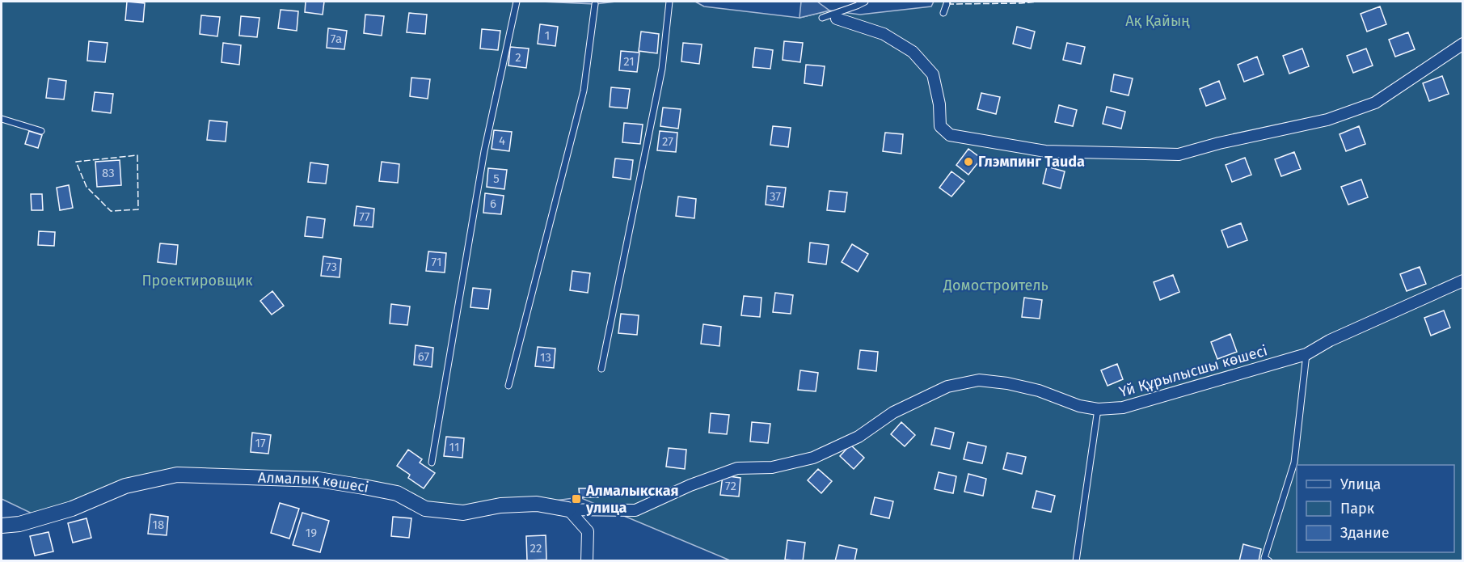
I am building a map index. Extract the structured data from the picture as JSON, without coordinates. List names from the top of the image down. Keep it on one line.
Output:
{"streets":{"street":["Үй Құрылысшы көшесі","Алмалық көшесі"]},"crossings":[["Үй Құрылысшы көшесі","Алмалық көшесі"]],"parks":["Ақ Қайың","Проектировщик","Домостроитель"],"places":{"other":["Глэмпинг Tauda"],"transit":["Алмалыкская улица"]},"house_numbers":["1","7а","2","21","4","27","83","5","37","6","77","71","73","67","13","17","11","72","18","19","22"],"legend":["Улица","Парк","Здание"]}
